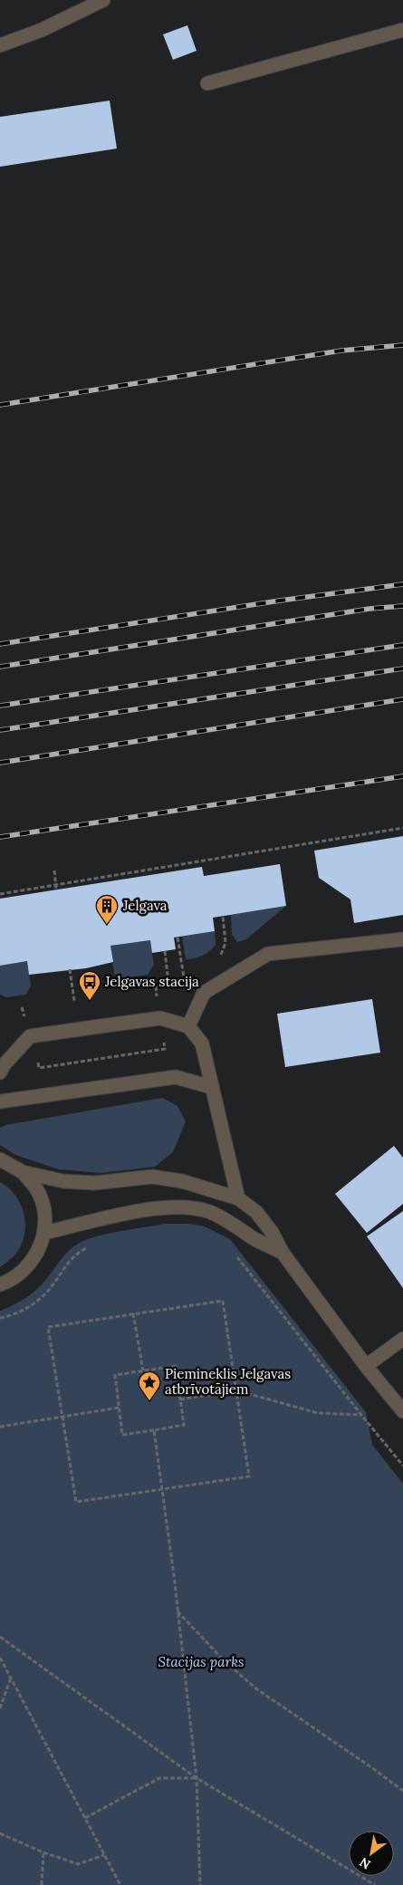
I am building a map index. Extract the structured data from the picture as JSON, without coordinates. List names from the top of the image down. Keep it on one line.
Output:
{"parks":["Stacijas parks"],"places":{"building":["Jelgava"],"bus stop":["Jelgavas stacija"],"place":["Piemineklis Jelgavas atbrīvotājiem"]},"north":"bottom left"}
